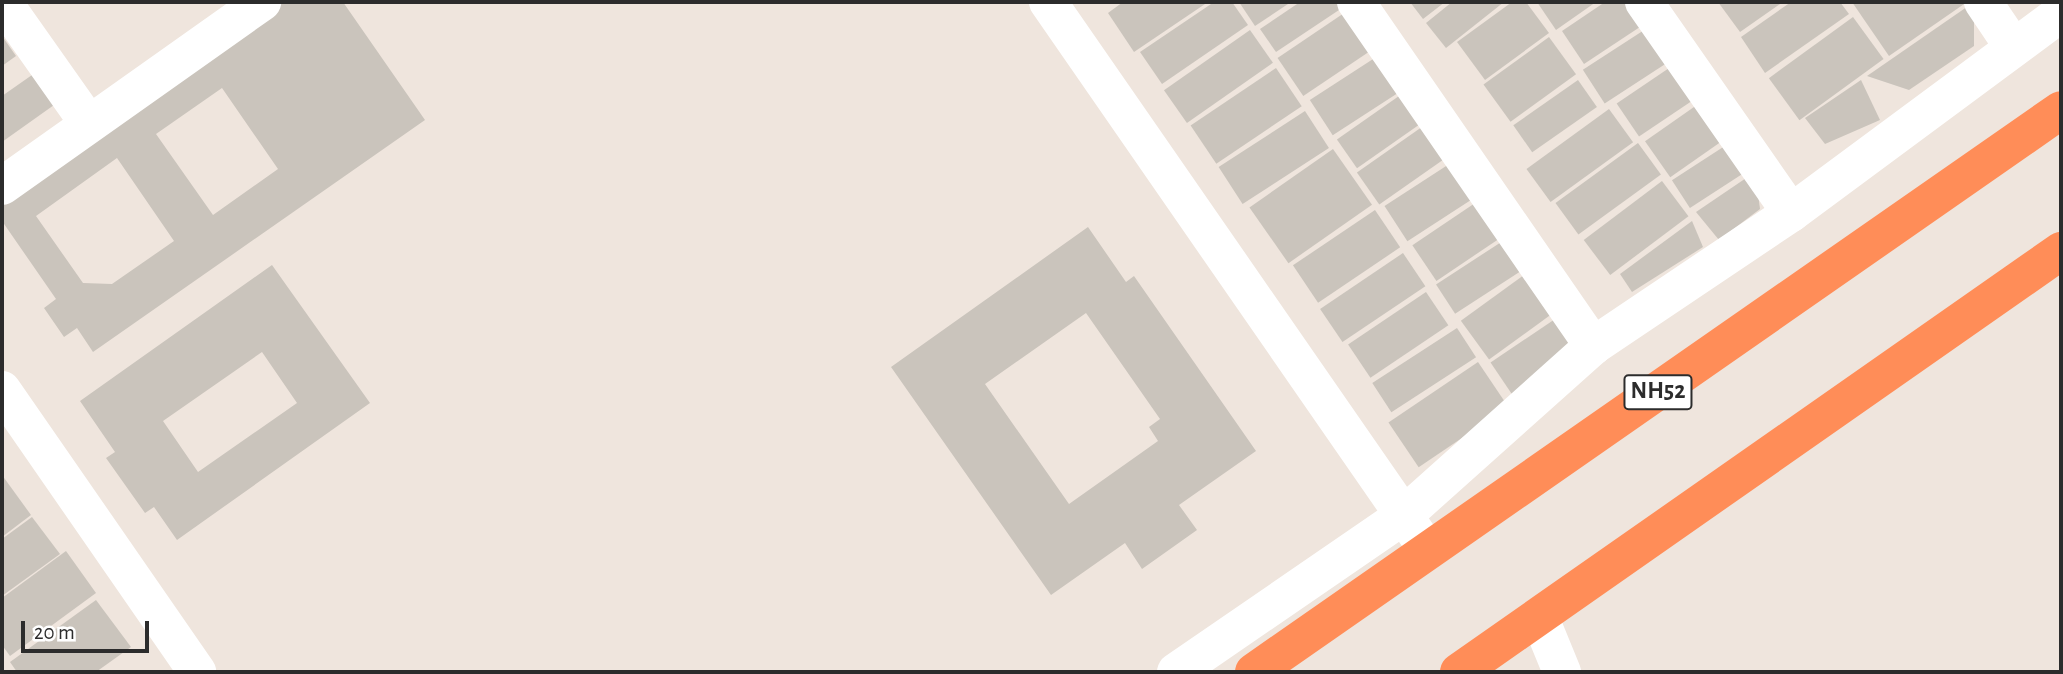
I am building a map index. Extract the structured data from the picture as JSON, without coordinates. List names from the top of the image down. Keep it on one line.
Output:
{"streets":{"highway":["NH52"]},"scale_bar":"20 m"}
